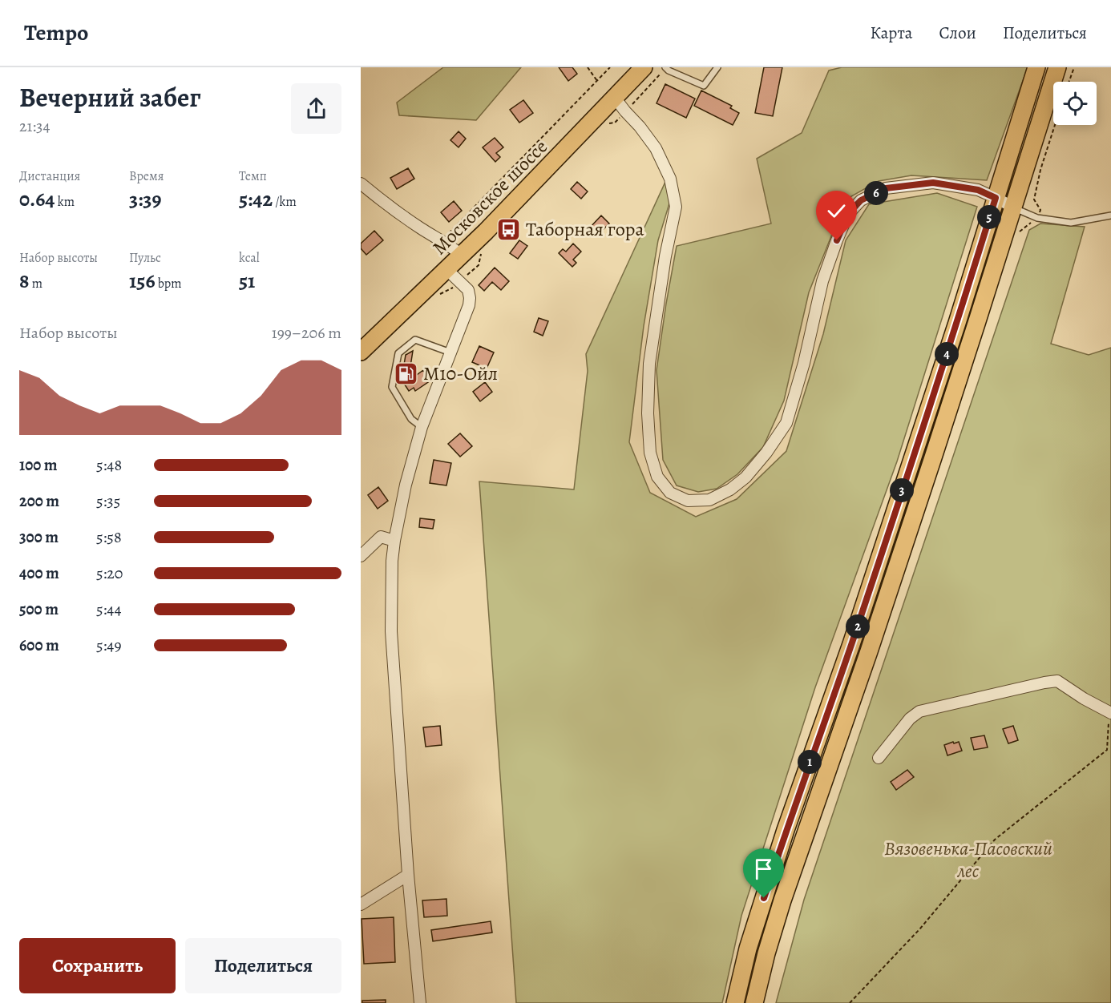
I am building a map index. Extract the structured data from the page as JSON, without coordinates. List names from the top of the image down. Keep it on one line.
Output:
{"streets":{"main road":["Московское шоссе"]},"parks":["Вязовенька-Пасовский лес"],"places":{"bus stop":["Таборная гора"],"fuel station":["М10-Ойл"]},"page":{"header":"Tempo","nav":["Карта","Слои","Поделиться"],"heading":["Вечерний забег","21:34"],"stats":[["Дистанция","0.64 km"],["Время","3:39"],["Темп","5:42 /km"],["Набор высоты","8 m"],["Пульс","156 bpm"],["kcal","51"]],"pins":["6","5","4","3","2","1"],"chart":["Набор высоты","199–206 m"],"list":[{"name":"100 m","note":"5:48"},{"name":"200 m","note":"5:35"},{"name":"300 m","note":"5:58"},{"name":"400 m","note":"5:20"},{"name":"500 m","note":"5:44"},{"name":"600 m","note":"5:49"}],"buttons":["Сохранить","Поделиться"]}}
